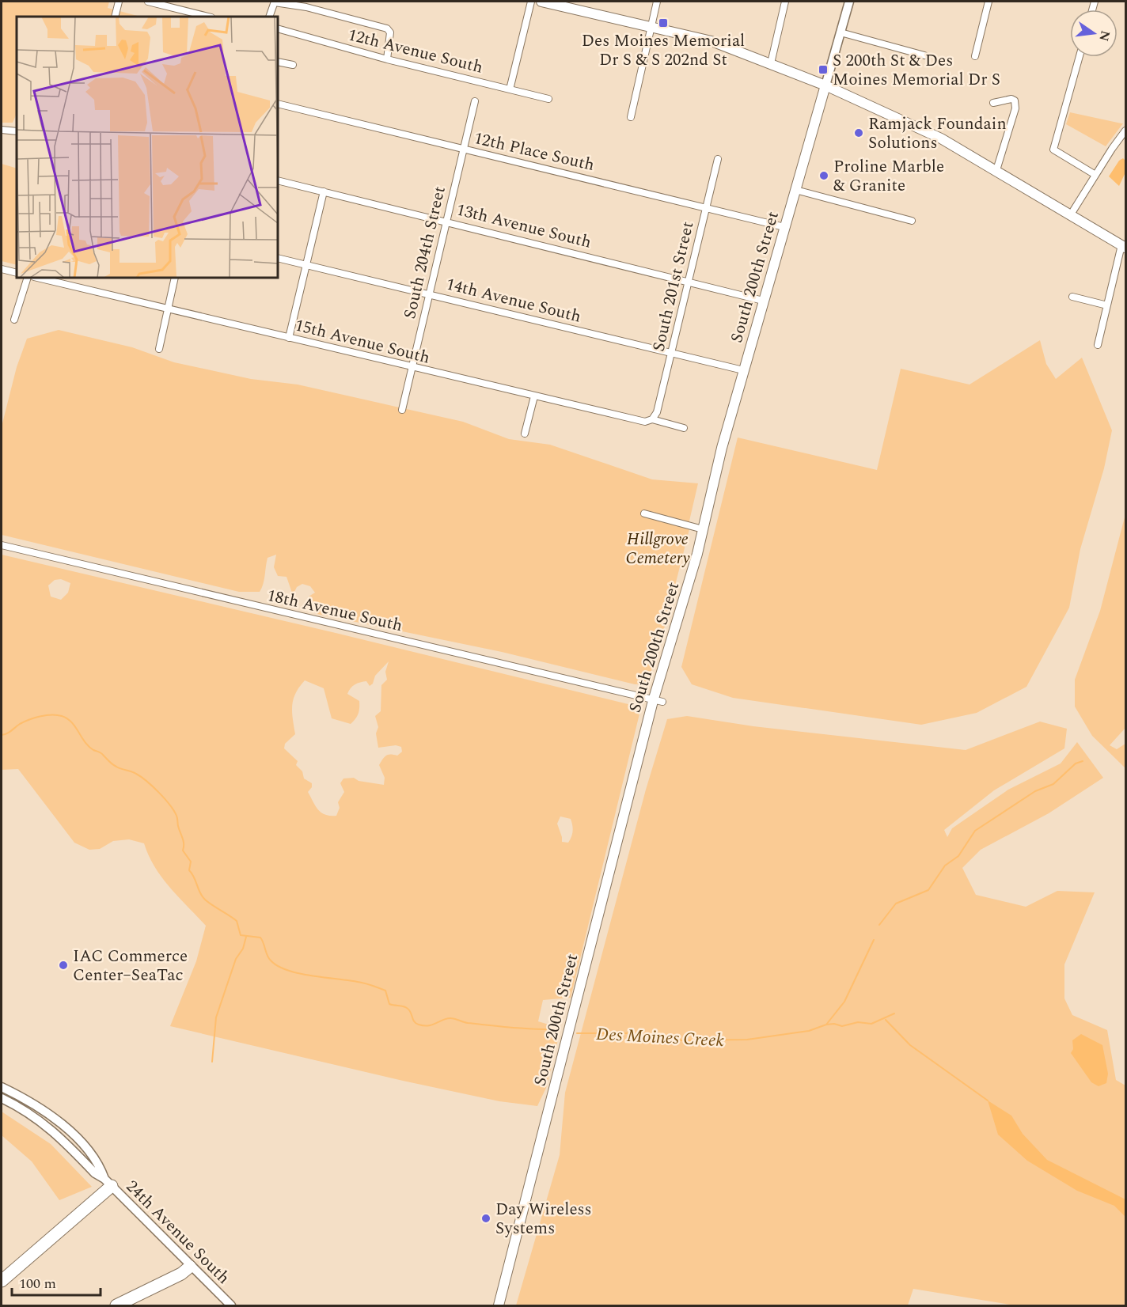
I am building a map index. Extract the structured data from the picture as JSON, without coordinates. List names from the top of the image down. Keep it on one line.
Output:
{"streets":{"main road":["South 200th Street"],"street":["12th Avenue South","12th Place South","13th Avenue South","South 204th Street","South 201st Street","14th Avenue South","15th Avenue South","18th Avenue South","24th Avenue South"]},"crossings":[["12th Place South","South 204th Street"],["12th Place South","South 200th Street"],["12th Place South","South 201st Street"],["13th Avenue South","South 204th Street"],["13th Avenue South","South 200th Street"],["13th Avenue South","South 201st Street"],["South 204th Street","14th Avenue South"],["South 204th Street","15th Avenue South"],["South 200th Street","14th Avenue South"],["South 200th Street","18th Avenue South"],["South 201st Street","14th Avenue South"],["South 201st Street","15th Avenue South"]],"water":["Des Moines Creek"],"parks":["Hillgrove Cemetery"],"places":{"transit":["Des Moines Memorial Dr S & S 202nd St","S 200th St & Des Moines Memorial Dr S"],"other":["Ramjack Foundain Solutions","Proline Marble & Granite","IAC Commerce Center–SeaTac","Day Wireless Systems"]},"scale_bar":"100 m","north":"right"}
